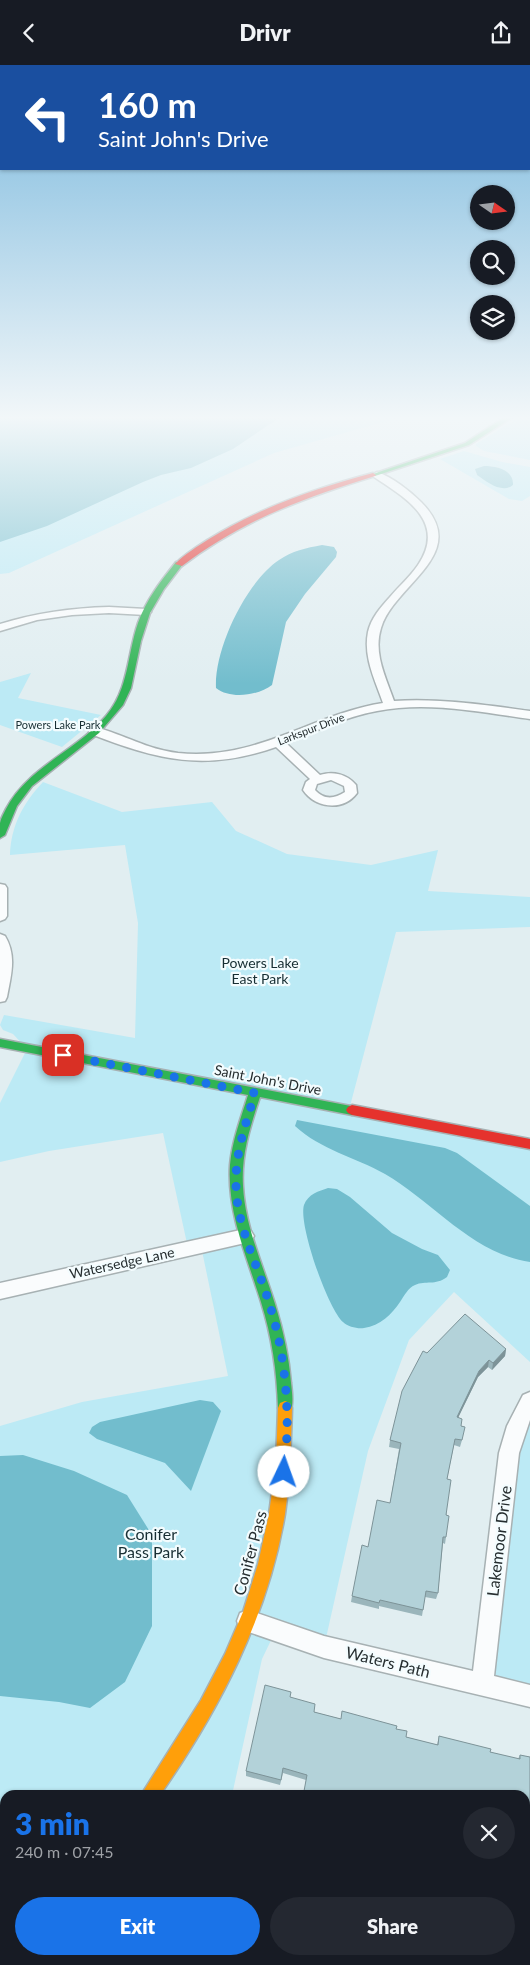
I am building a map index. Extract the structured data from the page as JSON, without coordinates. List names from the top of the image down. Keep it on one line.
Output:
{"streets":{"street":["Larkspur Drive","Saint John's Drive","Watersedge Lane","Lakemoor Drive","Conifer Pass","Waters Path"]},"crossings":[["Saint John's Drive","Conifer Pass"],["Watersedge Lane","Conifer Pass"],["Lakemoor Drive","Waters Path"],["Conifer Pass","Waters Path"]],"parks":["Powers Lake Park","Powers Lake East Park","Conifer Pass Park"],"north":"right","page":{"header":"Drivr","turn":["160 m","Saint John's Drive"],"heading":["3 min","240 m · 07:45"],"buttons":["Exit","Share"]}}
